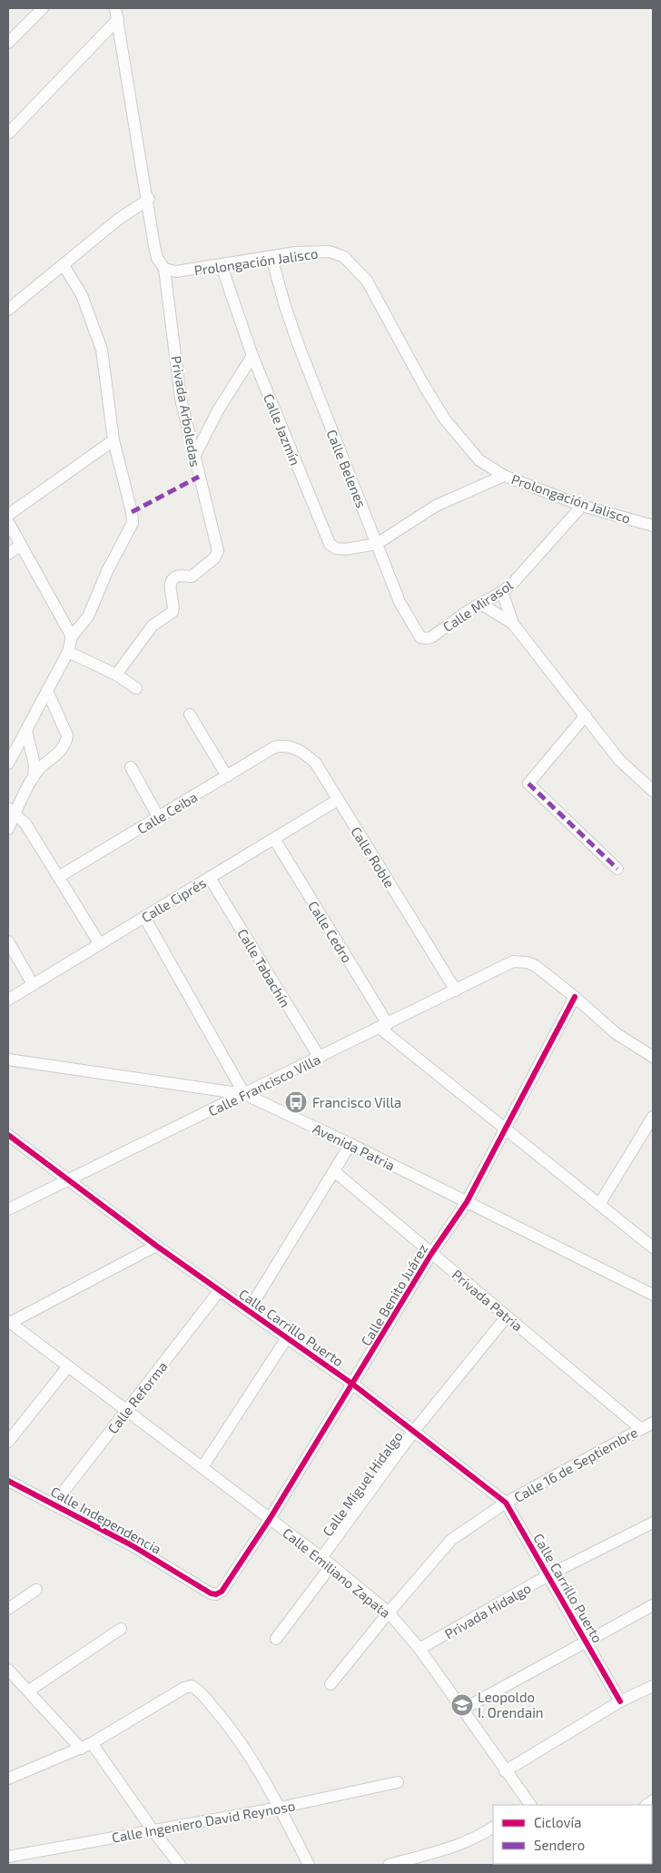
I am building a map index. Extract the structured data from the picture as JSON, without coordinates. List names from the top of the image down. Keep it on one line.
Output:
{"streets":{"street":["Prolongación Jalisco","Privada Arboledas","Calle Jazmín","Calle Belenes","Calle Mirasol","Calle Ceiba","Calle Roble","Calle Ciprés","Calle Cedro","Calle Tabachín","Calle Francisco Villa","Avenida Patria","Calle Benito Juárez","Privada Patria","Calle Carrillo Puerto","Calle Reforma","Calle 16 de Septiembre","Calle Miguel Hidalgo","Calle Independencia","Calle Emiliano Zapata","Privada Hidalgo","Calle Ingeniero David Reynoso"]},"crossings":[["Prolongación Jalisco","Privada Arboledas"],["Prolongación Jalisco","Calle Jazmín"],["Prolongación Jalisco","Calle Belenes"],["Prolongación Jalisco","Calle Mirasol"],["Calle Jazmín","Calle Belenes"],["Calle Belenes","Calle Mirasol"],["Calle Ceiba","Calle Roble"],["Calle Roble","Calle Ciprés"],["Calle Roble","Calle Francisco Villa"],["Calle Ciprés","Calle Cedro"],["Calle Ciprés","Calle Tabachín"],["Calle Cedro","Calle Francisco Villa"],["Calle Tabachín","Calle Francisco Villa"],["Calle Francisco Villa","Avenida Patria"],["Calle Francisco Villa","Calle Benito Juárez"],["Calle Francisco Villa","Calle Carrillo Puerto"],["Avenida Patria","Calle Benito Juárez"],["Calle Benito Juárez","Privada Patria"],["Calle Benito Juárez","Calle Carrillo Puerto"],["Calle Benito Juárez","Calle Independencia"],["Calle Benito Juárez","Calle Emiliano Zapata"],["Privada Patria","Calle 16 de Septiembre"],["Privada Patria","Calle Miguel Hidalgo"],["Calle Carrillo Puerto","Calle Reforma"],["Calle Carrillo Puerto","Calle 16 de Septiembre"],["Calle Carrillo Puerto","Calle Miguel Hidalgo"],["Calle Carrillo Puerto","Privada Hidalgo"],["Calle Reforma","Calle Independencia"],["Calle Reforma","Calle Emiliano Zapata"],["Calle 16 de Septiembre","Calle Emiliano Zapata"],["Calle Miguel Hidalgo","Calle Emiliano Zapata"],["Calle Emiliano Zapata","Privada Hidalgo"]],"places":{"bus stop":["Francisco Villa"],"school or university":["Leopoldo I. Orendain"]},"legend":["Ciclovía","Sendero"]}
